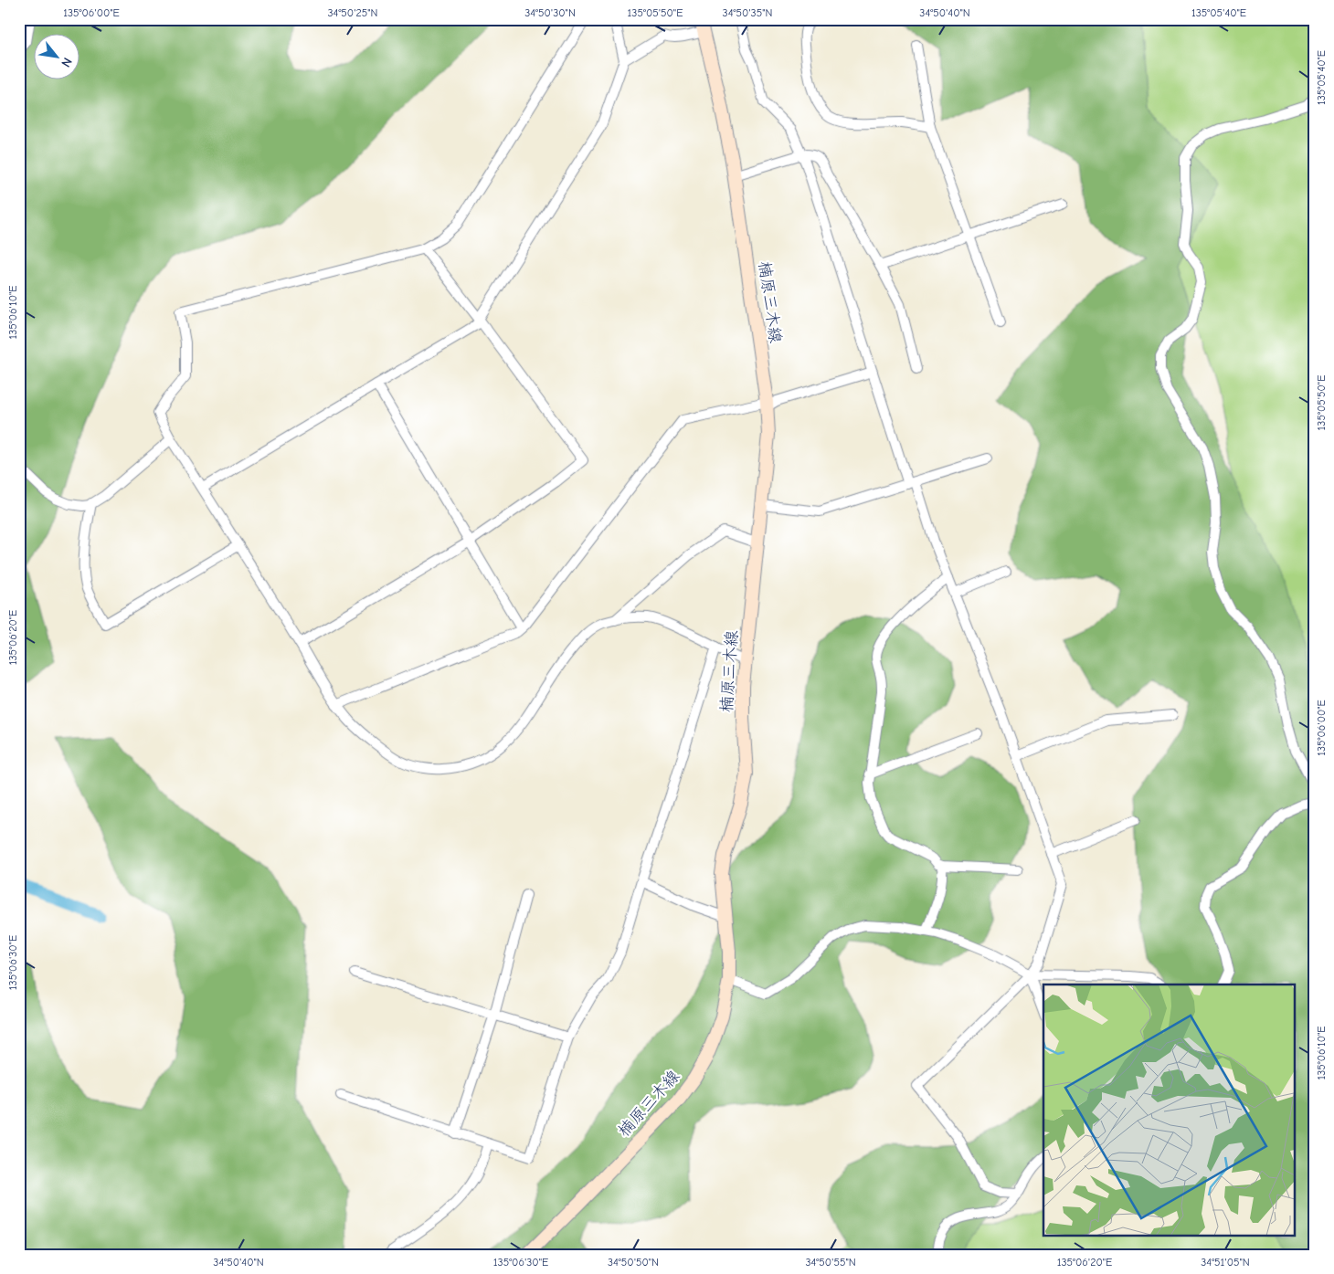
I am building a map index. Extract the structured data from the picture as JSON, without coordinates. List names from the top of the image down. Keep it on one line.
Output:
{"streets":{"main road":["楠原三木線"]},"north":"bottom right","coordinates":["135°06'00\"E","34°50'25\"N","34°50'30\"N","135°05'50\"E","34°50'35\"N","34°50'40\"N","135°05'40\"E","135°06'10\"E","135°06'20\"E","135°06'30\"E","34°50'50\"N","34°50'55\"N","34°51'05\"N"]}
